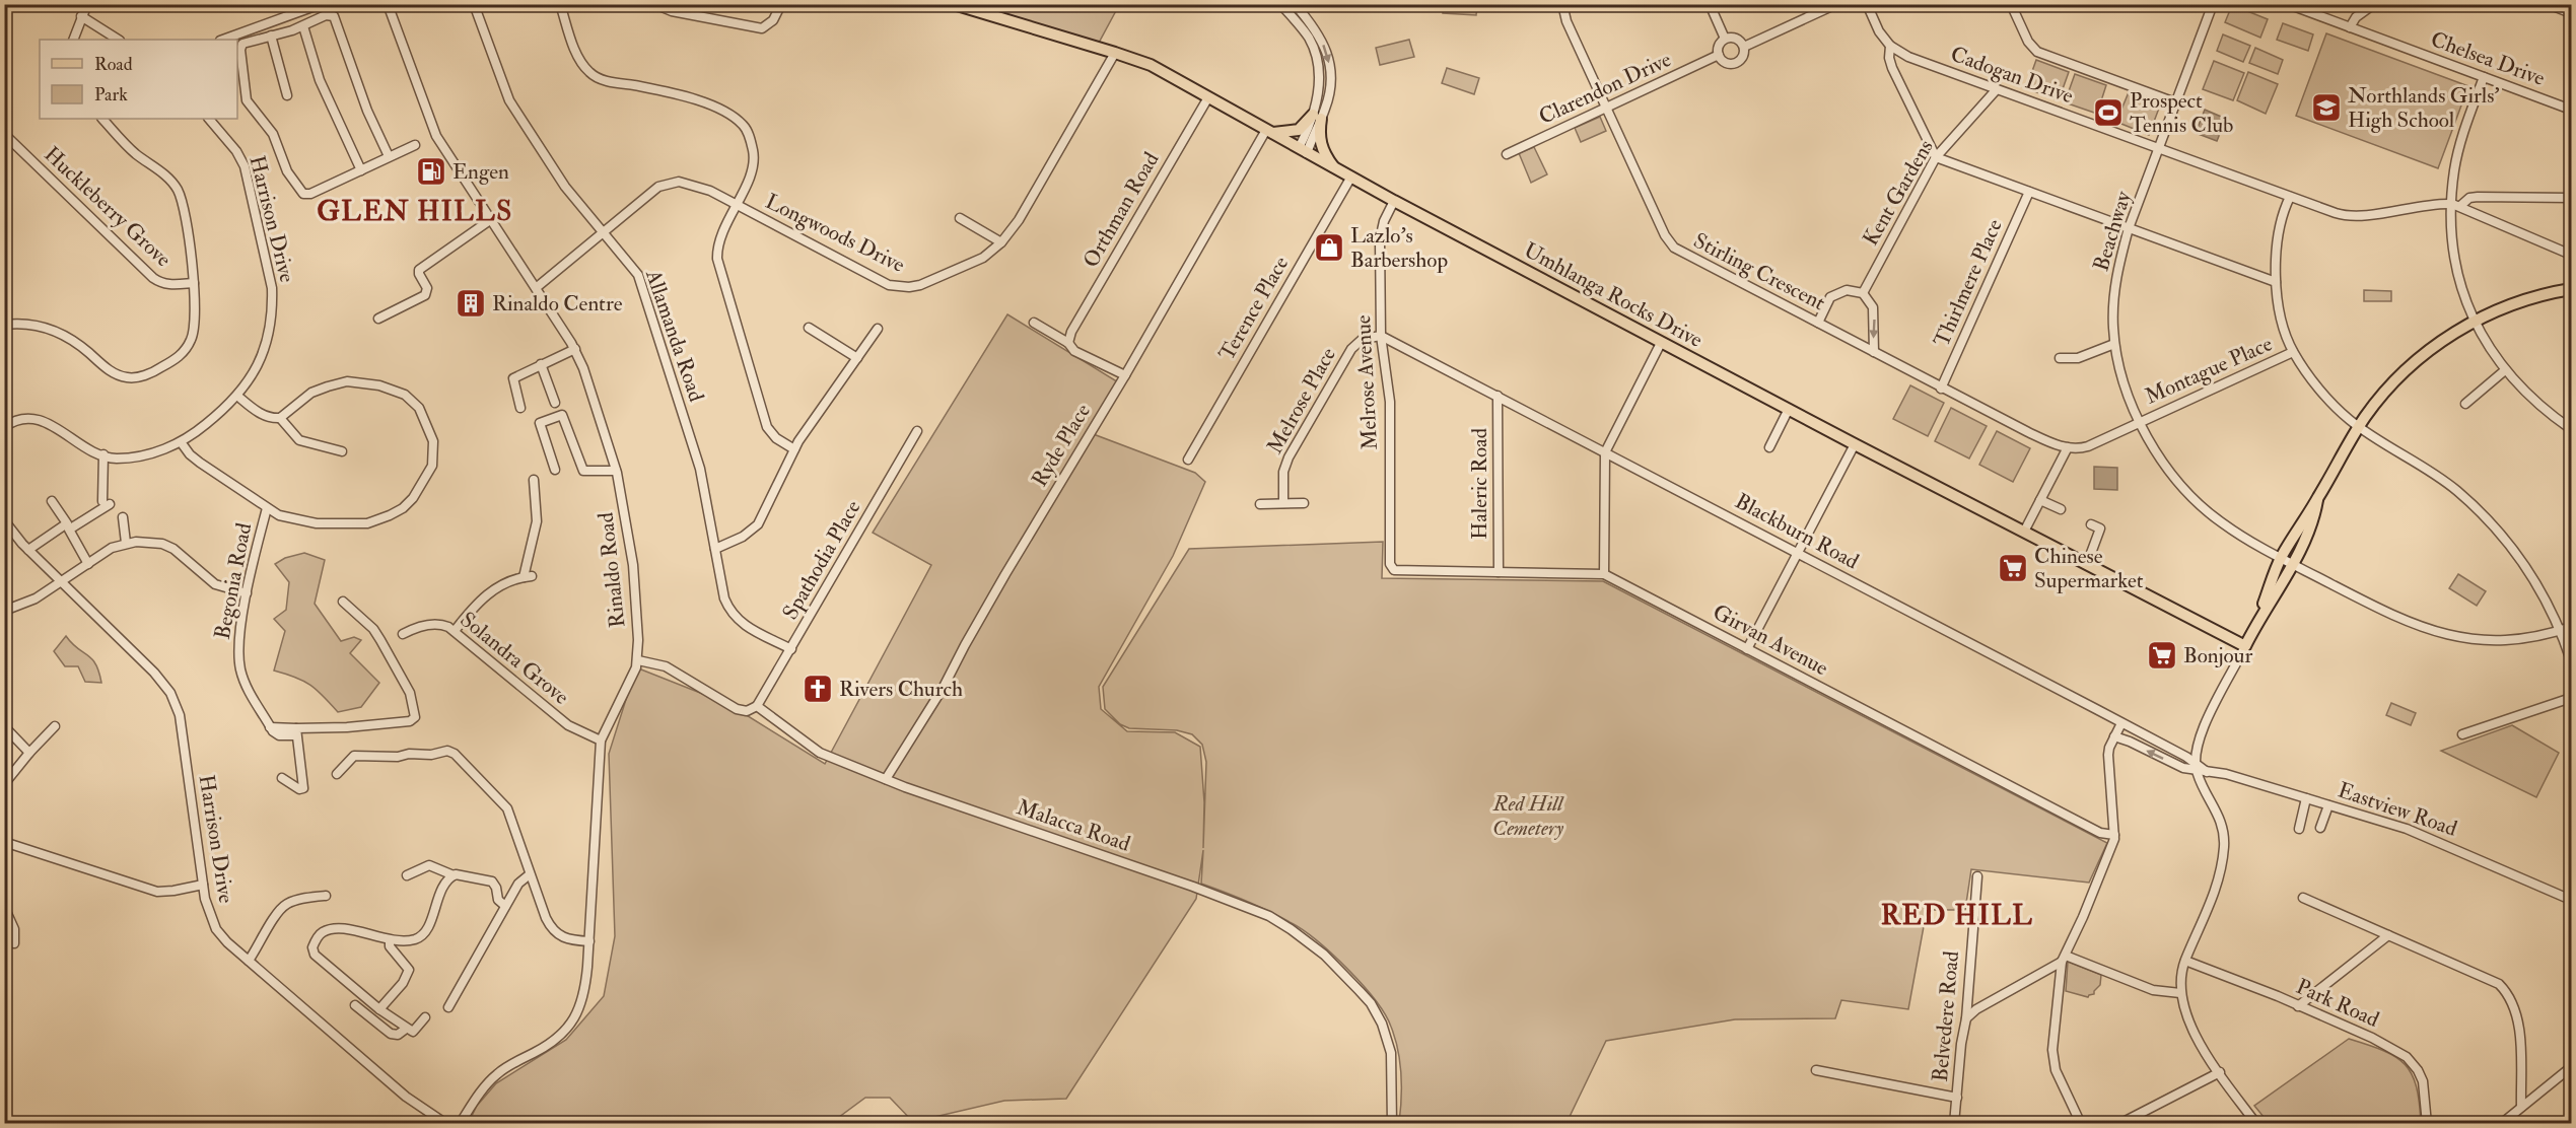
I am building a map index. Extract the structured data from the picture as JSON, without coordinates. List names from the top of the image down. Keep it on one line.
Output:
{"streets":{"main road":["Umhlanga Rocks Drive"],"street":["Chelsea Drive","Cadogan Drive","Clarendon Drive","Kent Gardens","Huckleberry Grove","Orthman Road","Harrison Drive","Beachway","Longwoods Drive","Stirling Crescent","Thirlmere Place","Terence Place","Allamanda Road","Montague Place","Melrose Avenue","Melrose Place","Ryde Place","Haleric Road","Blackburn Road","Spathodia Place","Rinaldo Road","Begonia Road","Girvan Avenue","Solandra Grove","Eastview Road","Malacca Road","Park Road","Belvedere Road"]},"crossings":[["Cadogan Drive","Kent Gardens"],["Cadogan Drive","Beachway"],["Clarendon Drive","Stirling Crescent"],["Orthman Road","Umhlanga Rocks Drive"],["Beachway","Stirling Crescent"],["Beachway","Montague Place"],["Longwoods Drive","Umhlanga Rocks Drive"],["Longwoods Drive","Allamanda Road"],["Longwoods Drive","Rinaldo Road"],["Stirling Crescent","Thirlmere Place"],["Stirling Crescent","Montague Place"],["Umhlanga Rocks Drive","Terence Place"],["Umhlanga Rocks Drive","Melrose Avenue"],["Umhlanga Rocks Drive","Ryde Place"],["Allamanda Road","Spathodia Place"],["Melrose Avenue","Melrose Place"],["Melrose Avenue","Blackburn Road"],["Melrose Avenue","Girvan Avenue"],["Melrose Place","Blackburn Road"],["Ryde Place","Malacca Road"],["Haleric Road","Blackburn Road"],["Haleric Road","Girvan Avenue"],["Blackburn Road","Eastview Road"],["Spathodia Place","Malacca Road"],["Rinaldo Road","Solandra Grove"]],"districts":["GLEN HILLS","RED HILL"],"parks":["Red Hill Cemetery"],"places":{"school or university":["Northlands Girls' High School"],"sports":["Prospect Tennis Club"],"fuel station":["Engen"],"shop":["Lazlo's Barbershop"],"building":["Rinaldo Centre"],"supermarket":["Chinese Supermarket","Bonjour"],"church":["Rivers Church"]},"legend":["Road","Park"]}
